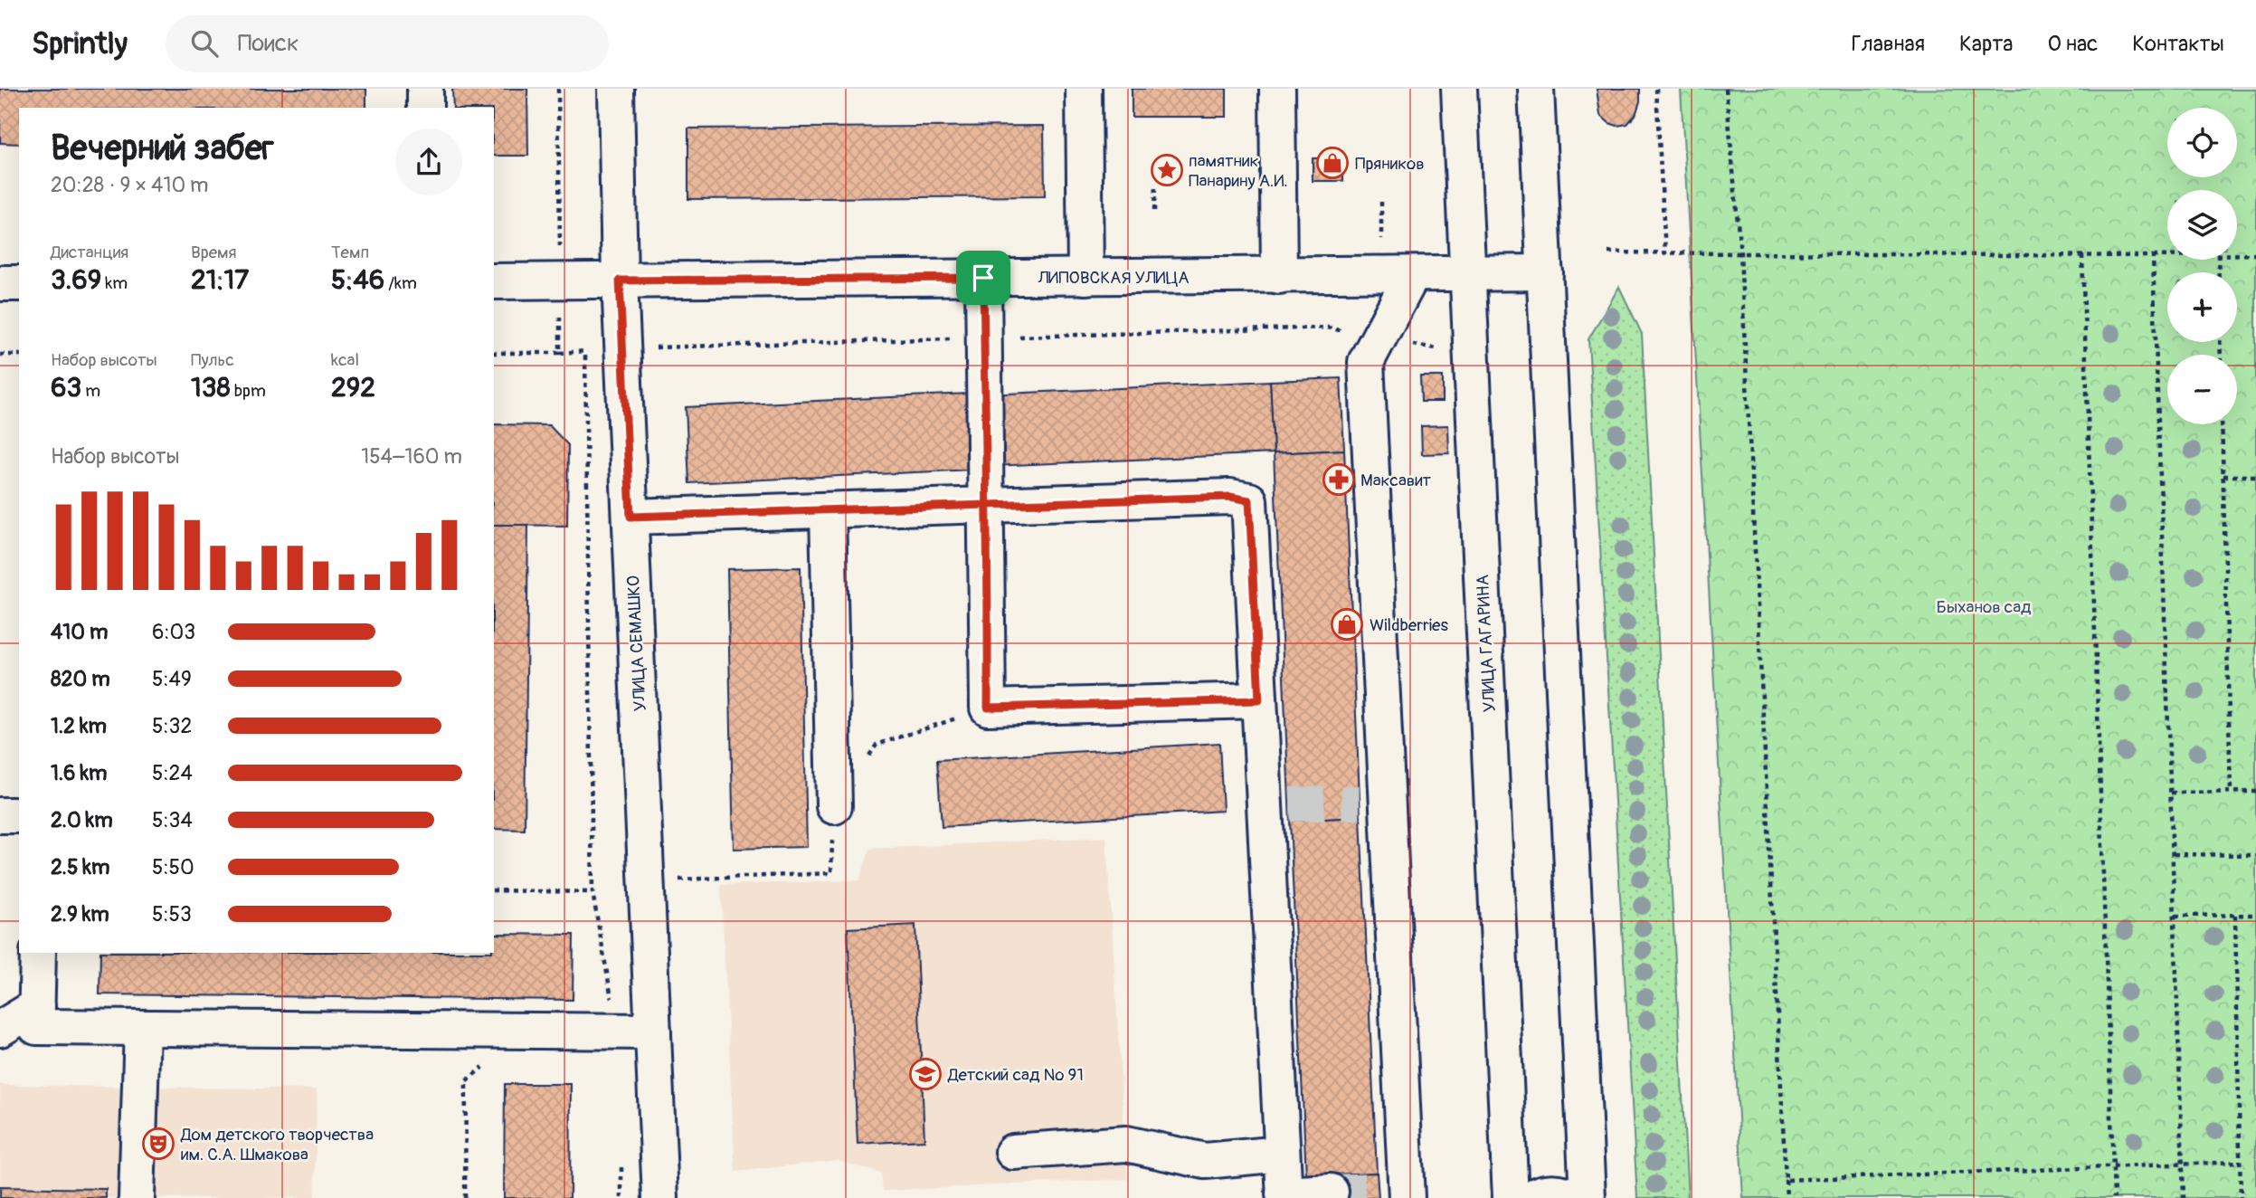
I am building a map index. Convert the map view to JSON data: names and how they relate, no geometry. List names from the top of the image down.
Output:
{
  "streets": {
    "main road": ["ЛИПОВСКАЯ УЛИЦА", "УЛИЦА СЕМАШКО", "УЛИЦА ГАГАРИНА"]
  },
  "crossings": [
    ["ЛИПОВСКАЯ УЛИЦА", "УЛИЦА СЕМАШКО"],
    ["ЛИПОВСКАЯ УЛИЦА", "УЛИЦА ГАГАРИНА"]
  ],
  "parks": ["Быханов сад"],
  "places": {
    "shop": ["Пряников", "Wildberries"],
    "place": ["памятник Панарину А.И."],
    "pharmacy": ["Максавит"],
    "school or university": ["Детский сад № 91"],
    "theatre": ["Дом детского творчества им. С.А. Шмакова"]
  },
  "page": {
    "header": "Sprintly",
    "search": "Поиск",
    "nav": [
      "Главная",
      "Карта",
      "О нас",
      "Контакты"
    ],
    "map_buttons": ["+", "−"],
    "heading": ["Вечерний забег", "20:28 · 9 × 410 m"],
    "stats": [
      ["Дистанция", "3.69 km"],
      ["Время", "21:17"],
      ["Темп", "5:46 /km"],
      ["Набор высоты", "63 m"],
      ["Пульс", "138 bpm"],
      ["kcal", "292"]
    ],
    "chart": ["Набор высоты", "154–160 m"],
    "list": [
      {
        "name": "410 m",
        "note": "6:03"
      },
      {
        "name": "820 m",
        "note": "5:49"
      },
      {
        "name": "1.2 km",
        "note": "5:32"
      },
      {
        "name": "1.6 km",
        "note": "5:24"
      },
      {
        "name": "2.0 km",
        "note": "5:34"
      },
      {
        "name": "2.5 km",
        "note": "5:50"
      },
      {
        "name": "2.9 km",
        "note": "5:53"
      }
    ]
  }
}
